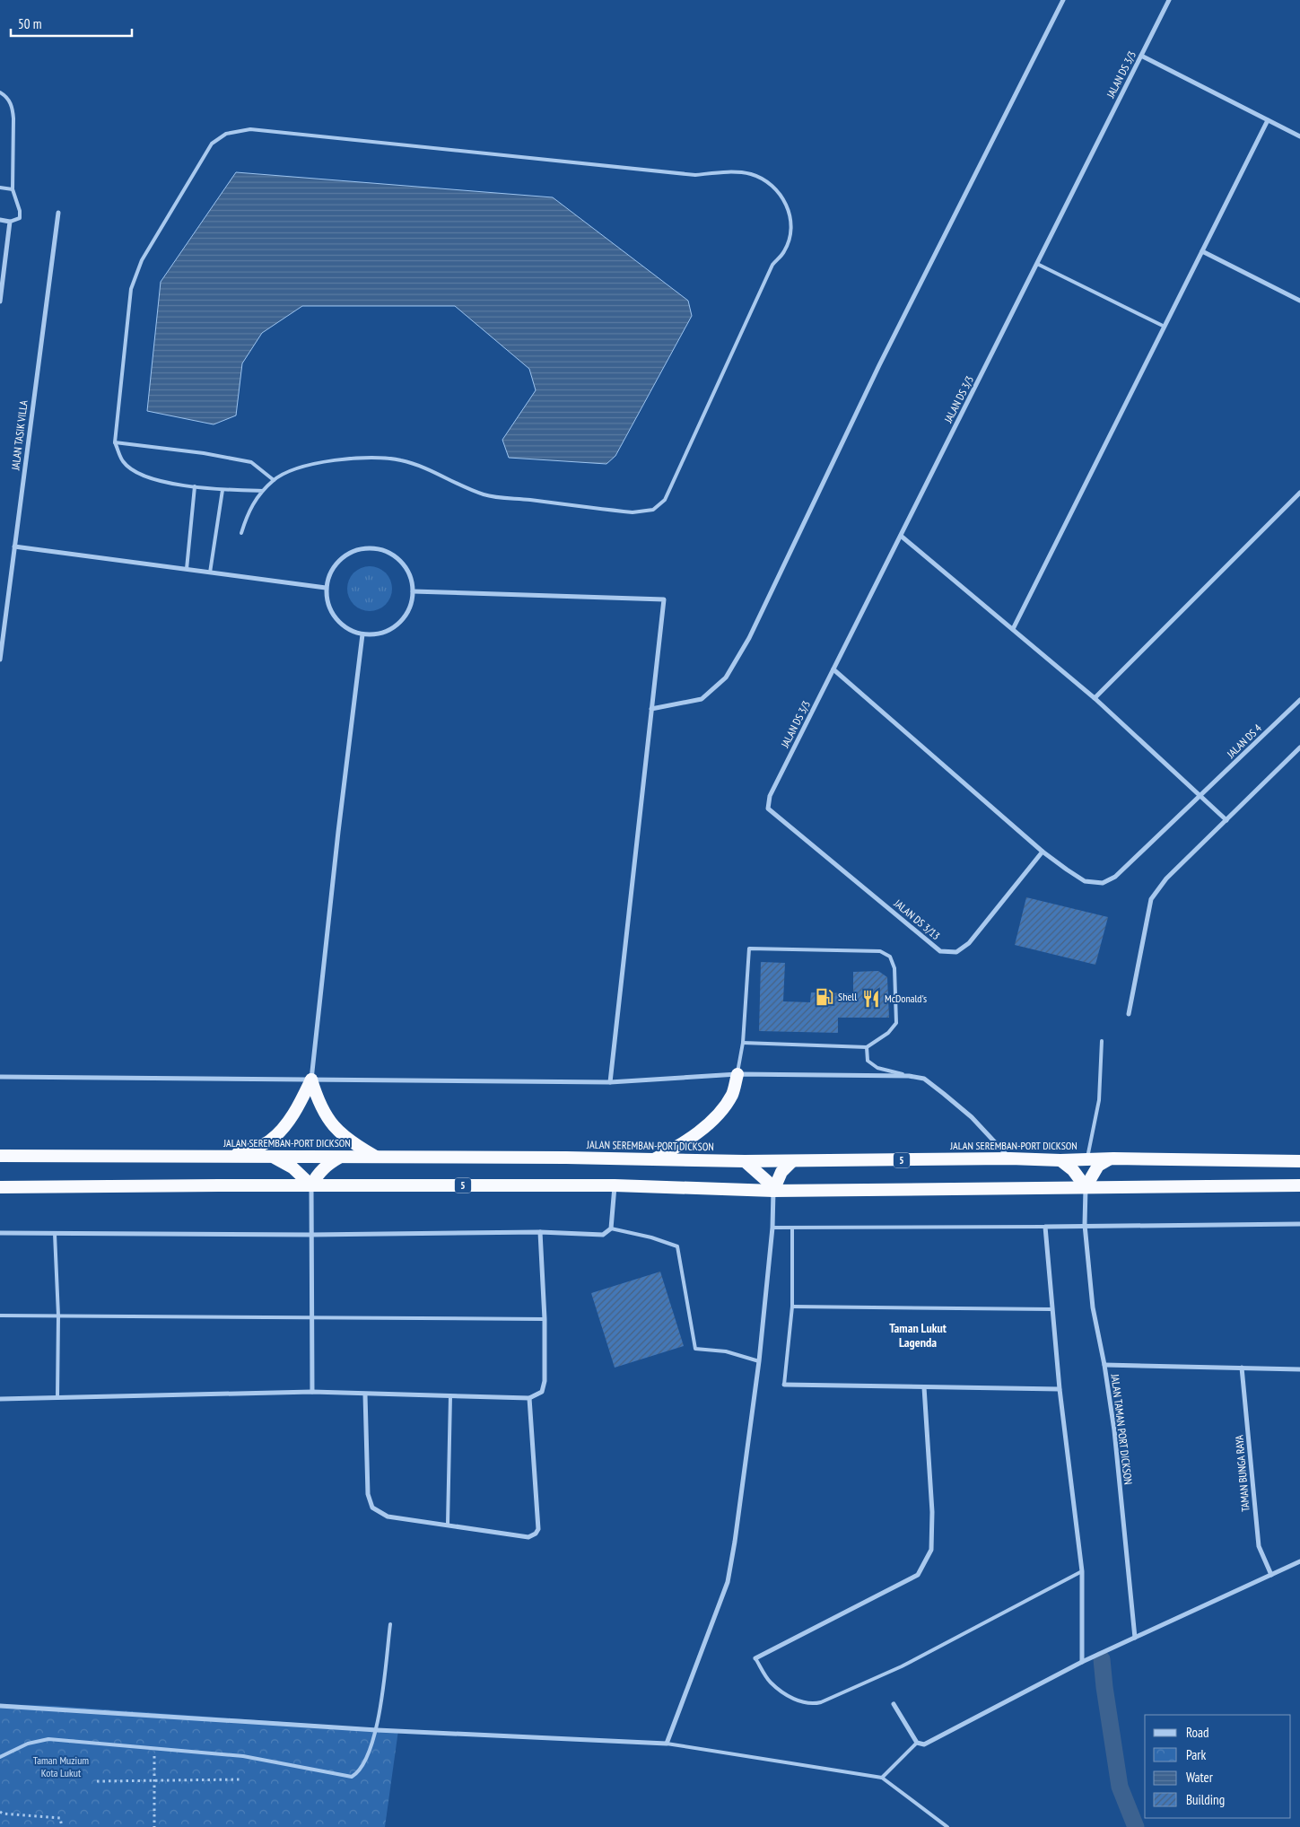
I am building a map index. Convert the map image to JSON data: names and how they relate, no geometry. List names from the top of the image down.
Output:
{
  "streets": {
    "highway": ["JALAN SEREMBAN-PORT DICKSON", "5"],
    "street": [
      "JALAN DS 3/3",
      "JALAN TASIK VILLA",
      "JALAN DS 4",
      "JALAN DS 3/13",
      "JALAN TAMAN PORT DICKSON",
      "TAMAN BUNGA RAYA"
    ]
  },
  "crossings": [
    ["JALAN DS 3/3", "JALAN DS 4"],
    ["JALAN DS 3/3", "JALAN DS 3/13"],
    ["JALAN DS 4", "JALAN DS 3/13"],
    ["5", "JALAN TAMAN PORT DICKSON"]
  ],
  "districts": ["Taman Lukut Lagenda"],
  "parks": ["Taman Muzium Kota Lukut"],
  "places": {
    "fuel station": ["Shell"],
    "restaurant": ["McDonald's"]
  },
  "legend": [
    "Road",
    "Park",
    "Water",
    "Building"
  ],
  "scale_bar": "50 m"
}
